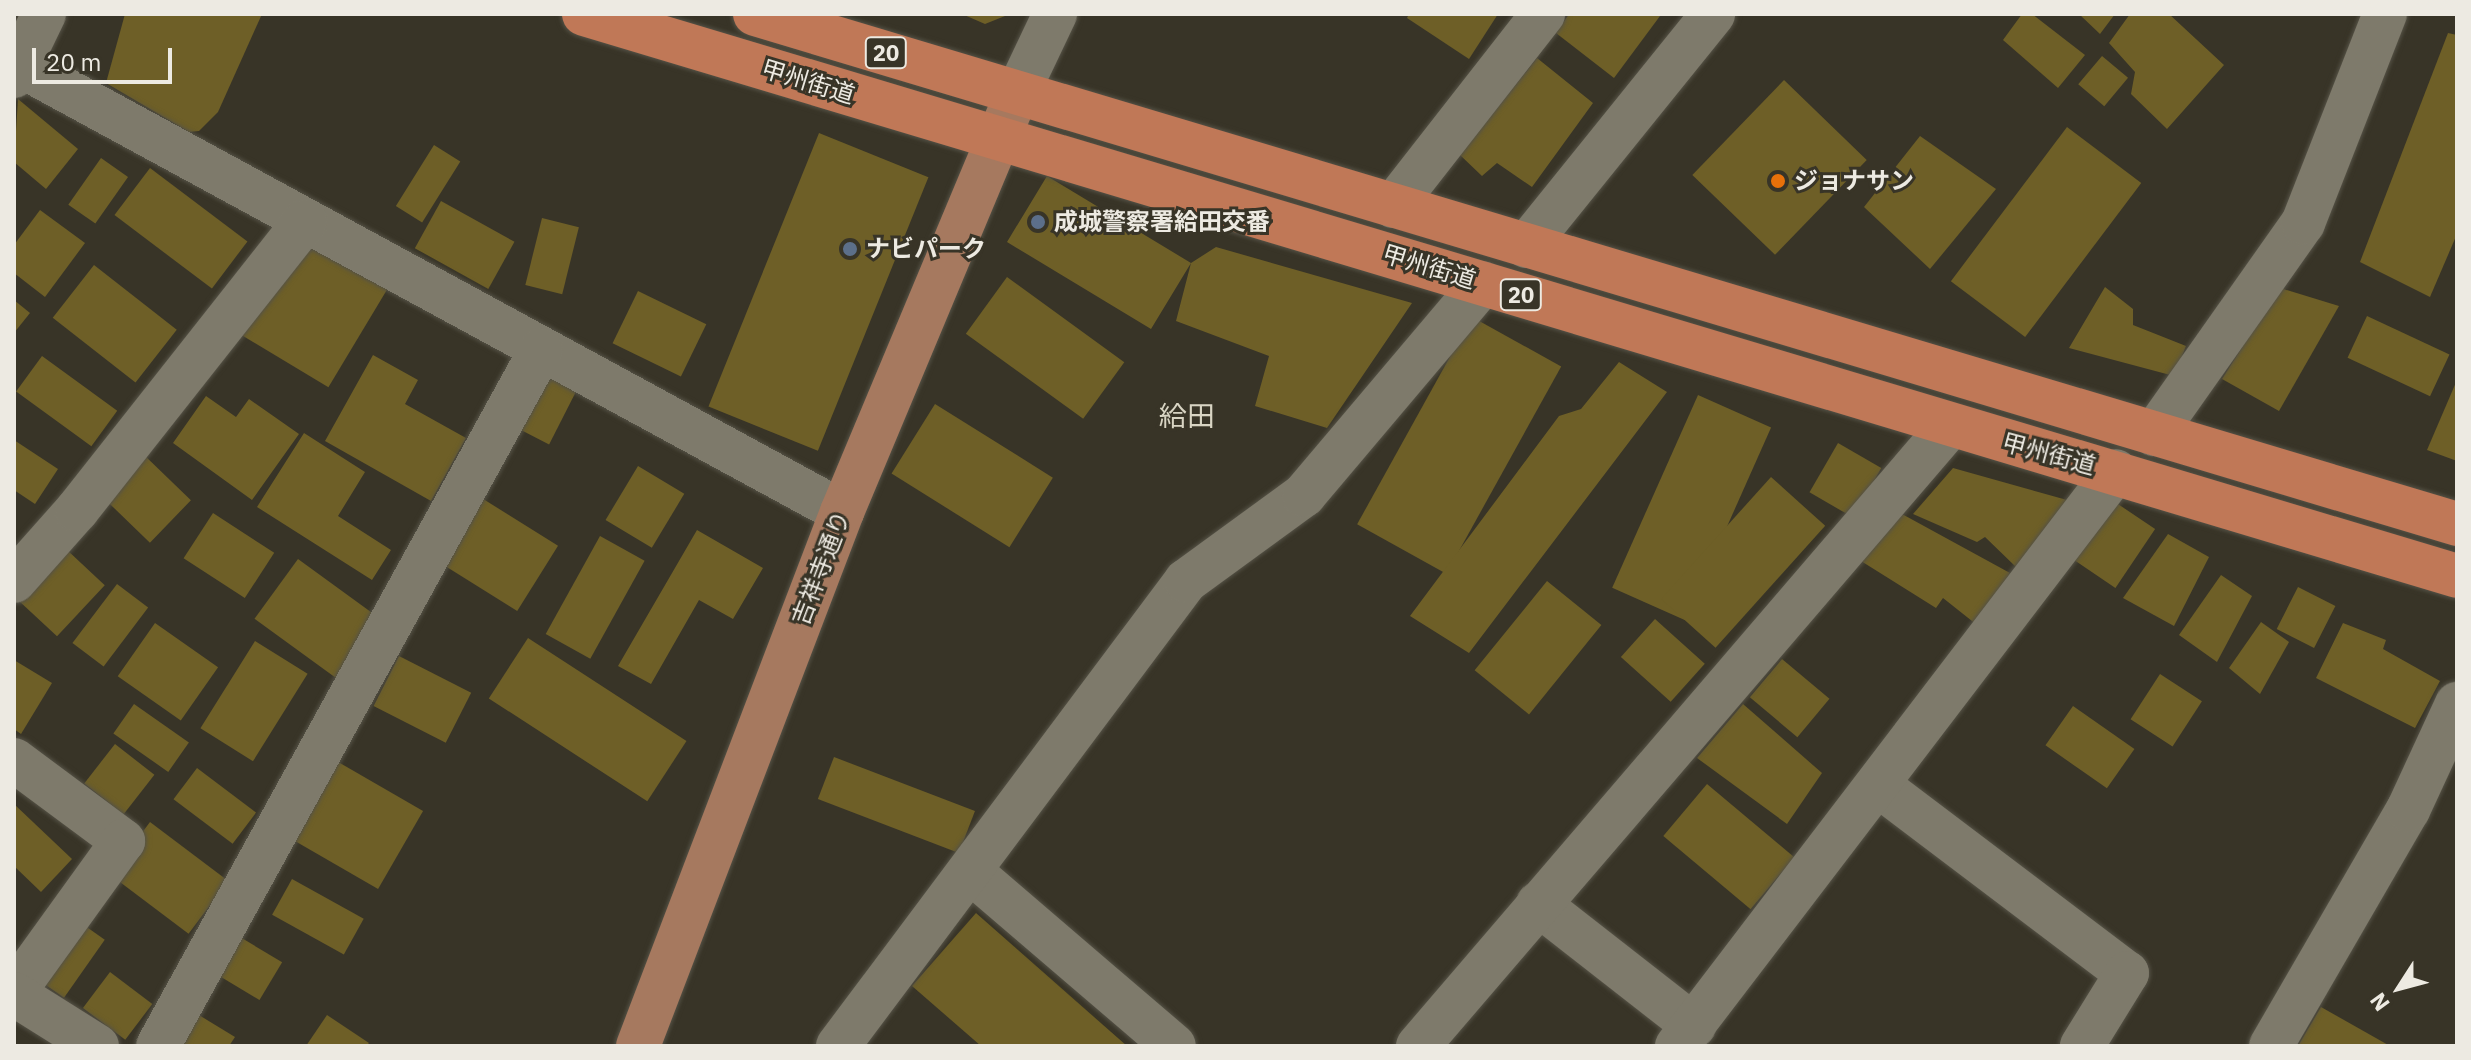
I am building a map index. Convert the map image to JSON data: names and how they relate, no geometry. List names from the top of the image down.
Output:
{
  "streets": {
    "highway": ["20", "甲州街道"],
    "main road": ["吉祥寺通り"]
  },
  "crossings": [
    ["甲州街道", "吉祥寺通り"]
  ],
  "districts": ["給田"],
  "places": ["ジョナサン", "成城警察署給田交番", "ナビパーク"],
  "scale_bar": "20 m",
  "north": "bottom left"
}
